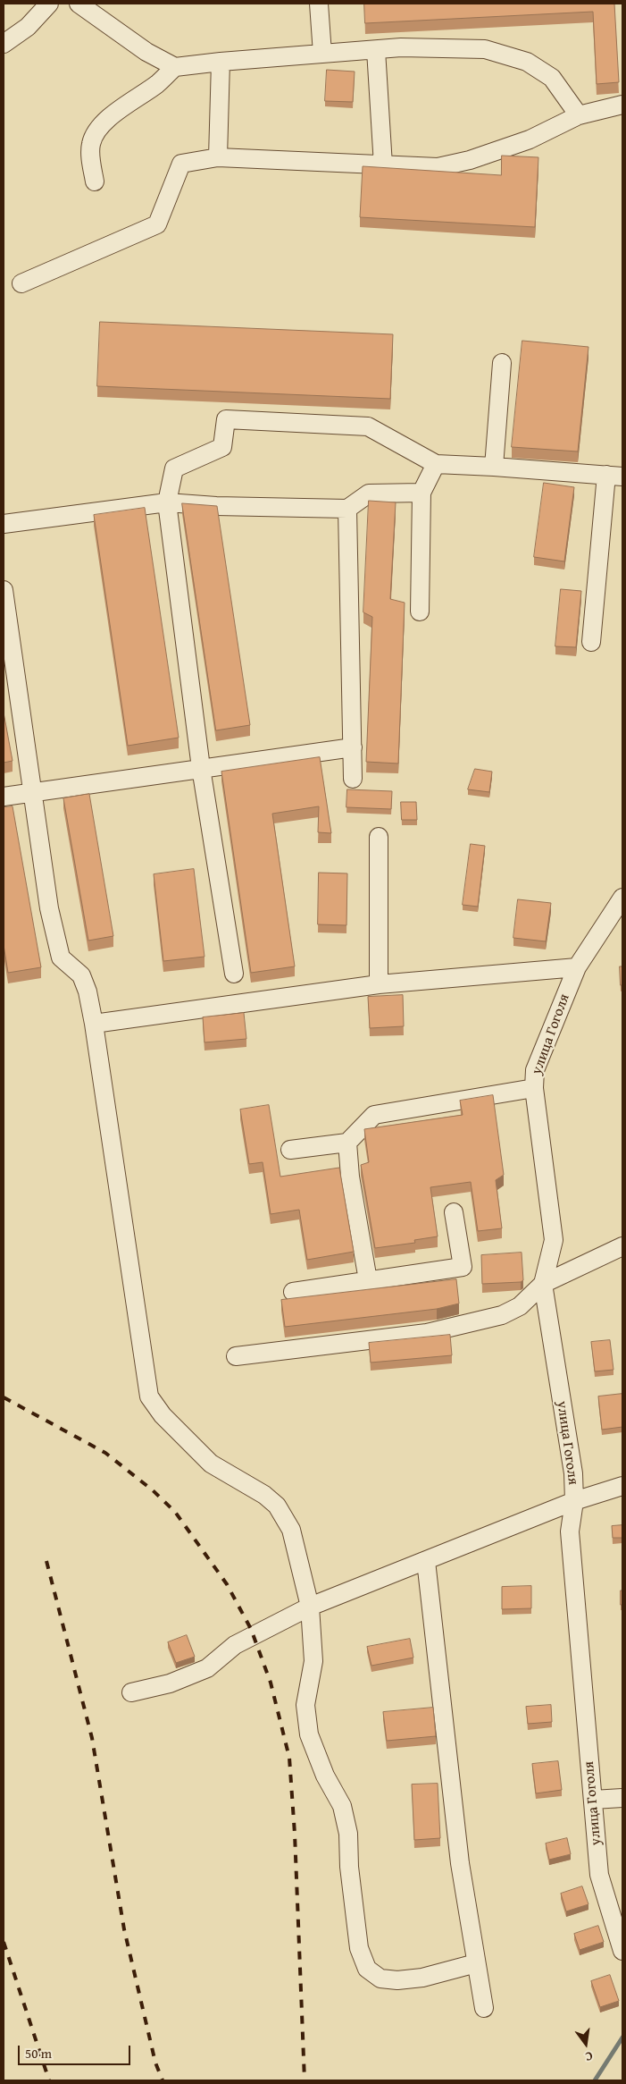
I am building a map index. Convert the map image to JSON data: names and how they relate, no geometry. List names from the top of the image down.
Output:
{
  "streets": {
    "street": ["улица Гоголя"]
  },
  "scale_bar": "50 m",
  "north": "bottom"
}
